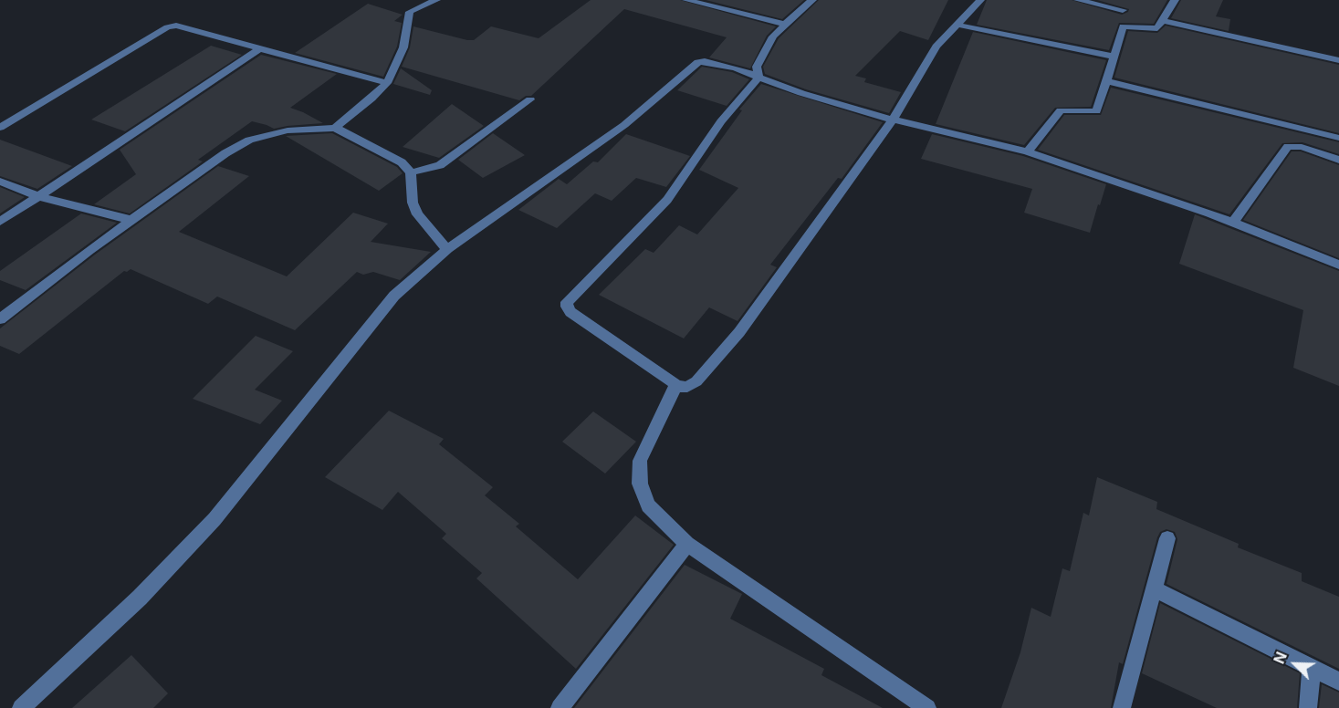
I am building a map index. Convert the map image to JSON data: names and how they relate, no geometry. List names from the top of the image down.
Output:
{
  "north": "top left"
}
